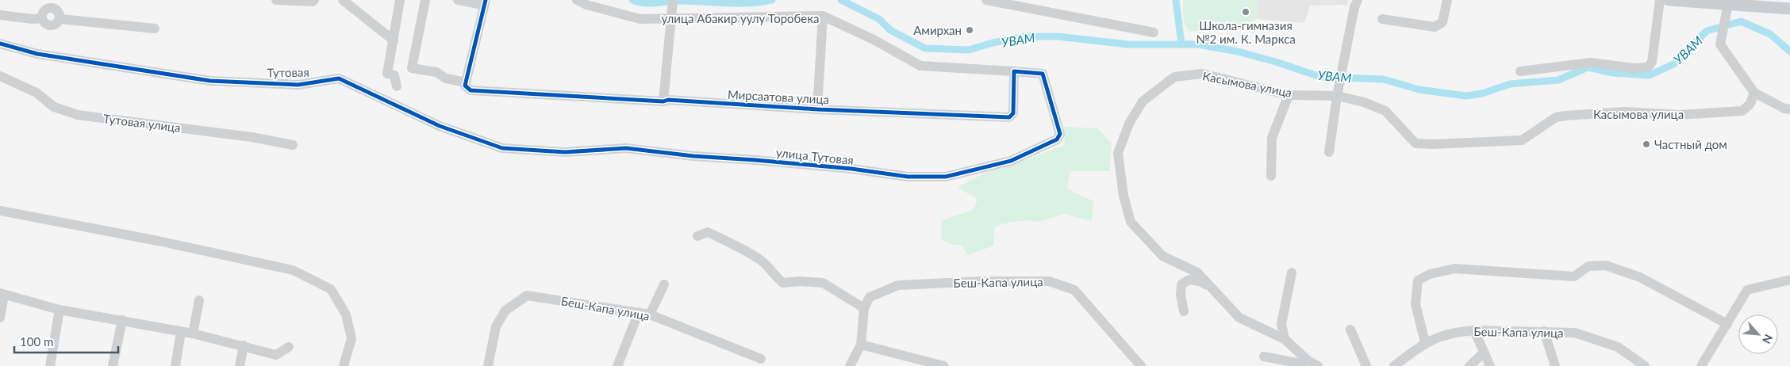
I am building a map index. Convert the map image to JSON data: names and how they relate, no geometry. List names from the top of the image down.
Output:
{
  "streets": {
    "street": [
      "улица Абакир уулу Торобека",
      "Тутовая",
      "Касымова улица",
      "Мирсаатова улица",
      "Тутовая улица",
      "улица Тутовая",
      "Беш-Капа улица"
    ]
  },
  "crossings": [
    ["улица Абакир уулу Торобека", "Мирсаатова улица"],
    ["улица Абакир уулу Торобека", "улица Тутовая"],
    ["Тутовая", "улица Тутовая"],
    ["Мирсаатова улица", "улица Тутовая"]
  ],
  "water": ["УВАМ"],
  "places": ["Школа-гимназия №2 им. К. Маркса", "Амирхан", "Частный дом"],
  "scale_bar": "100 m",
  "north": "bottom right"
}
